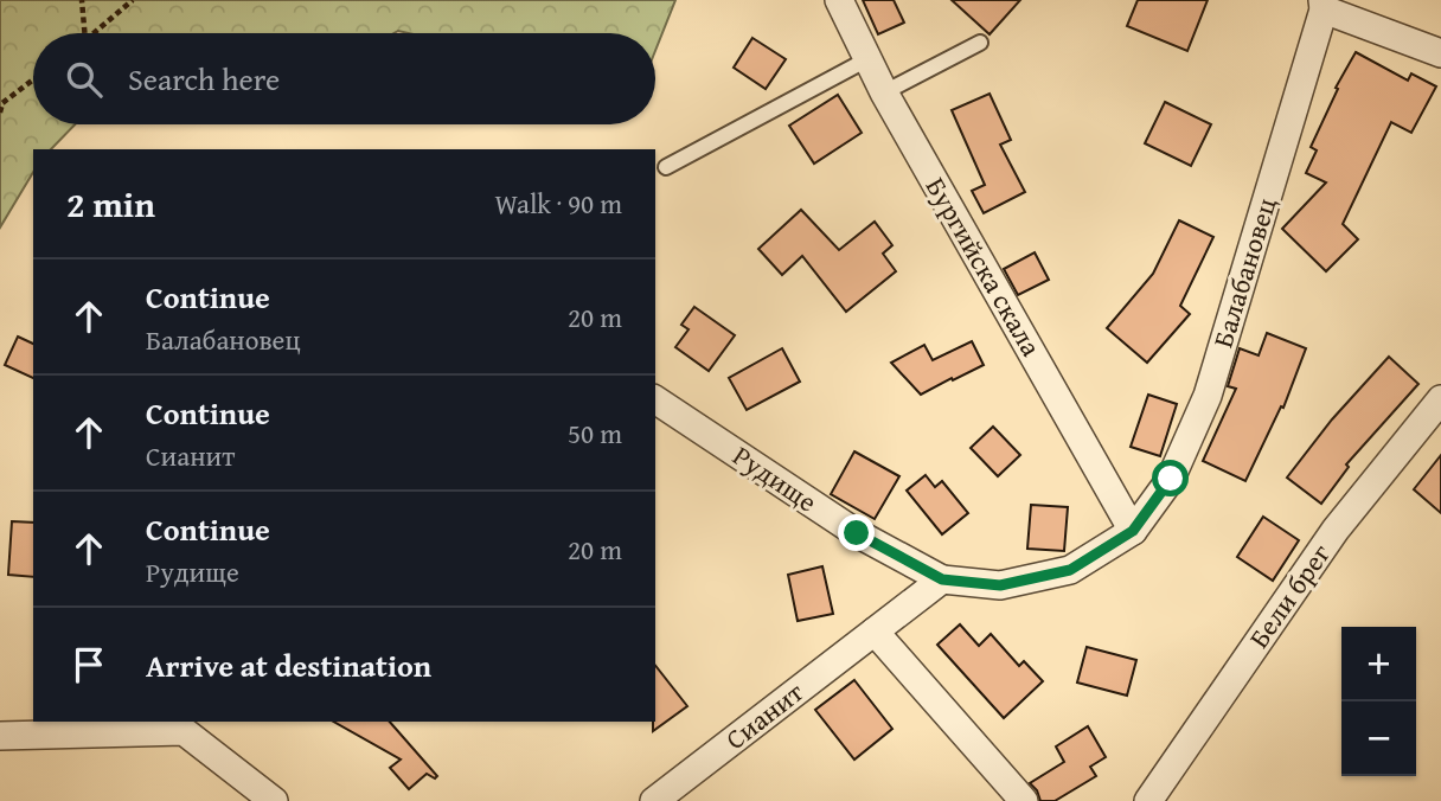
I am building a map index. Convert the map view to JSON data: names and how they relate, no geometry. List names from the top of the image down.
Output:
{
  "streets": {
    "street": [
      "Бургийска скала",
      "Балабановец",
      "Рудище",
      "Бели брег",
      "Сианит"
    ]
  },
  "crossings": [
    ["Бургийска скала", "Балабановец"],
    ["Рудище", "Сианит"]
  ],
  "page": {
    "search": "Search here",
    "heading": ["2 min", "Walk · 90 m"],
    "list": [
      ["Continue", "Балабановец", "20 m"],
      ["Continue", "Сианит", "50 m"],
      ["Continue", "Рудище", "20 m"],
      "Arrive at destination"
    ],
    "map_buttons": ["+", "−"]
  }
}
